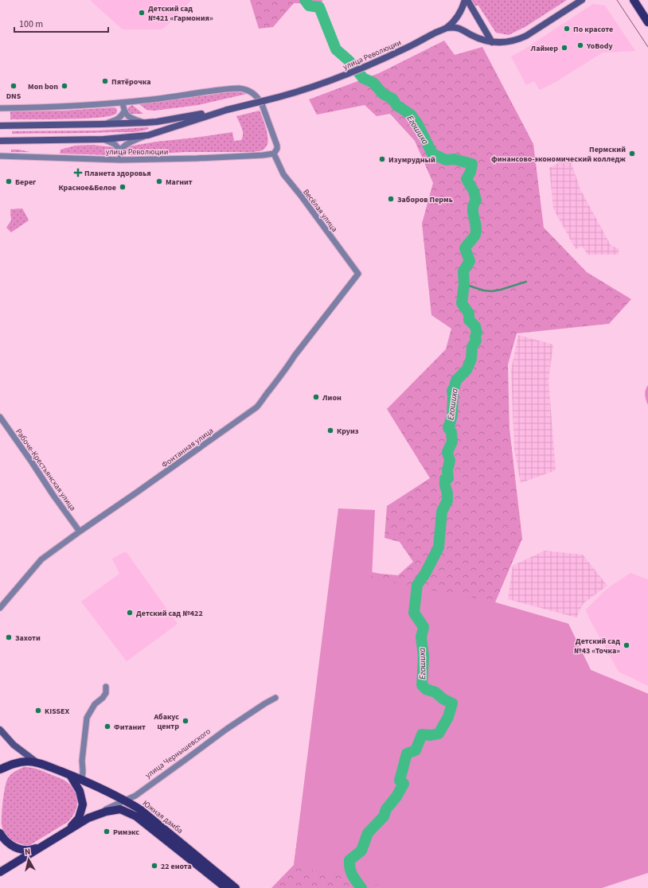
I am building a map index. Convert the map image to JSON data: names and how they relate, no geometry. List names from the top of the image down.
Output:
{
  "streets": {
    "main road": ["улица Революции", "улица Чернышевского", "Южная дамба"],
    "street": ["Весёлая улица", "Фонтанная улица", "Рабоче-Крестьянская улица"]
  },
  "crossings": [
    ["улица Революции", "Весёлая улица"],
    ["Весёлая улица", "Фонтанная улица"],
    ["Фонтанная улица", "Рабоче-Крестьянская улица"],
    ["улица Чернышевского", "Южная дамба"]
  ],
  "water": ["Егошиха"],
  "places": {
    "other": [
      "Детский сад №421 «Гармония»",
      "По красоте",
      "YoBody",
      "Лайнер",
      "Пятёрочка",
      "DNS",
      "Mon bon",
      "Пермский финансово-экономический колледж",
      "Изумрудный",
      "Берег",
      "Магнит",
      "Красное&Белое",
      "Заборов Пермь",
      "Лион",
      "Круиз",
      "Детский сад №422",
      "Захоти",
      "Детский сад №43 «Точка»",
      "KISSEX",
      "Абакус центр",
      "Фитанит",
      "Римэкс",
      "22 енота"
    ],
    "health": ["Планета здоровья"]
  },
  "scale_bar": "100 m",
  "north": "top"
}
